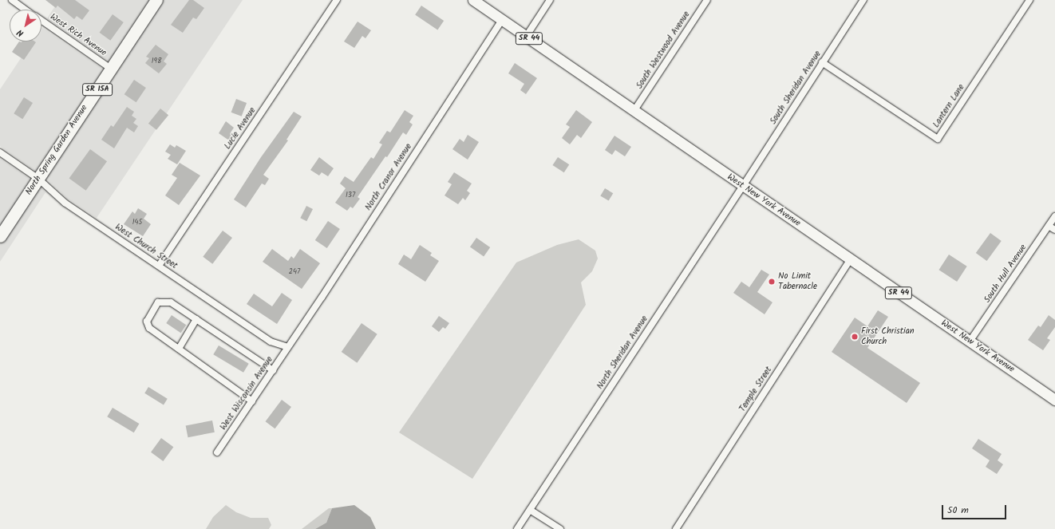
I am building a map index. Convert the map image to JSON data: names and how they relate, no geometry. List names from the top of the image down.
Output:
{
  "streets": {
    "highway": ["SR 15A", "North Spring Garden Avenue"],
    "main road": ["SR 44", "West New York Avenue"],
    "street": [
      "West Rich Avenue",
      "South Westwood Avenue",
      "South Sheridan Avenue",
      "Lantern Lane",
      "Lucie Avenue",
      "North Cranor Avenue",
      "West Church Street",
      "South Hull Avenue",
      "North Sheridan Avenue",
      "Temple Street",
      "West Wisconsin Avenue"
    ]
  },
  "crossings": [
    ["West Rich Avenue", "North Spring Garden Avenue"],
    ["South Westwood Avenue", "West New York Avenue"],
    ["South Sheridan Avenue", "Lantern Lane"],
    ["South Sheridan Avenue", "West New York Avenue"],
    ["South Sheridan Avenue", "North Sheridan Avenue"],
    ["Lucie Avenue", "West Church Street"],
    ["North Spring Garden Avenue", "West Church Street"],
    ["North Cranor Avenue", "West New York Avenue"],
    ["North Cranor Avenue", "West Church Street"],
    ["North Cranor Avenue", "West Wisconsin Avenue"],
    ["West New York Avenue", "South Hull Avenue"],
    ["West New York Avenue", "North Sheridan Avenue"],
    ["West New York Avenue", "Temple Street"],
    ["West Church Street", "West Wisconsin Avenue"]
  ],
  "places": ["No Limit Tabernacle", "First Christian Church"],
  "house_numbers": [
    "198",
    "137",
    "145",
    "247"
  ],
  "scale_bar": "50 m",
  "north": "bottom left"
}
